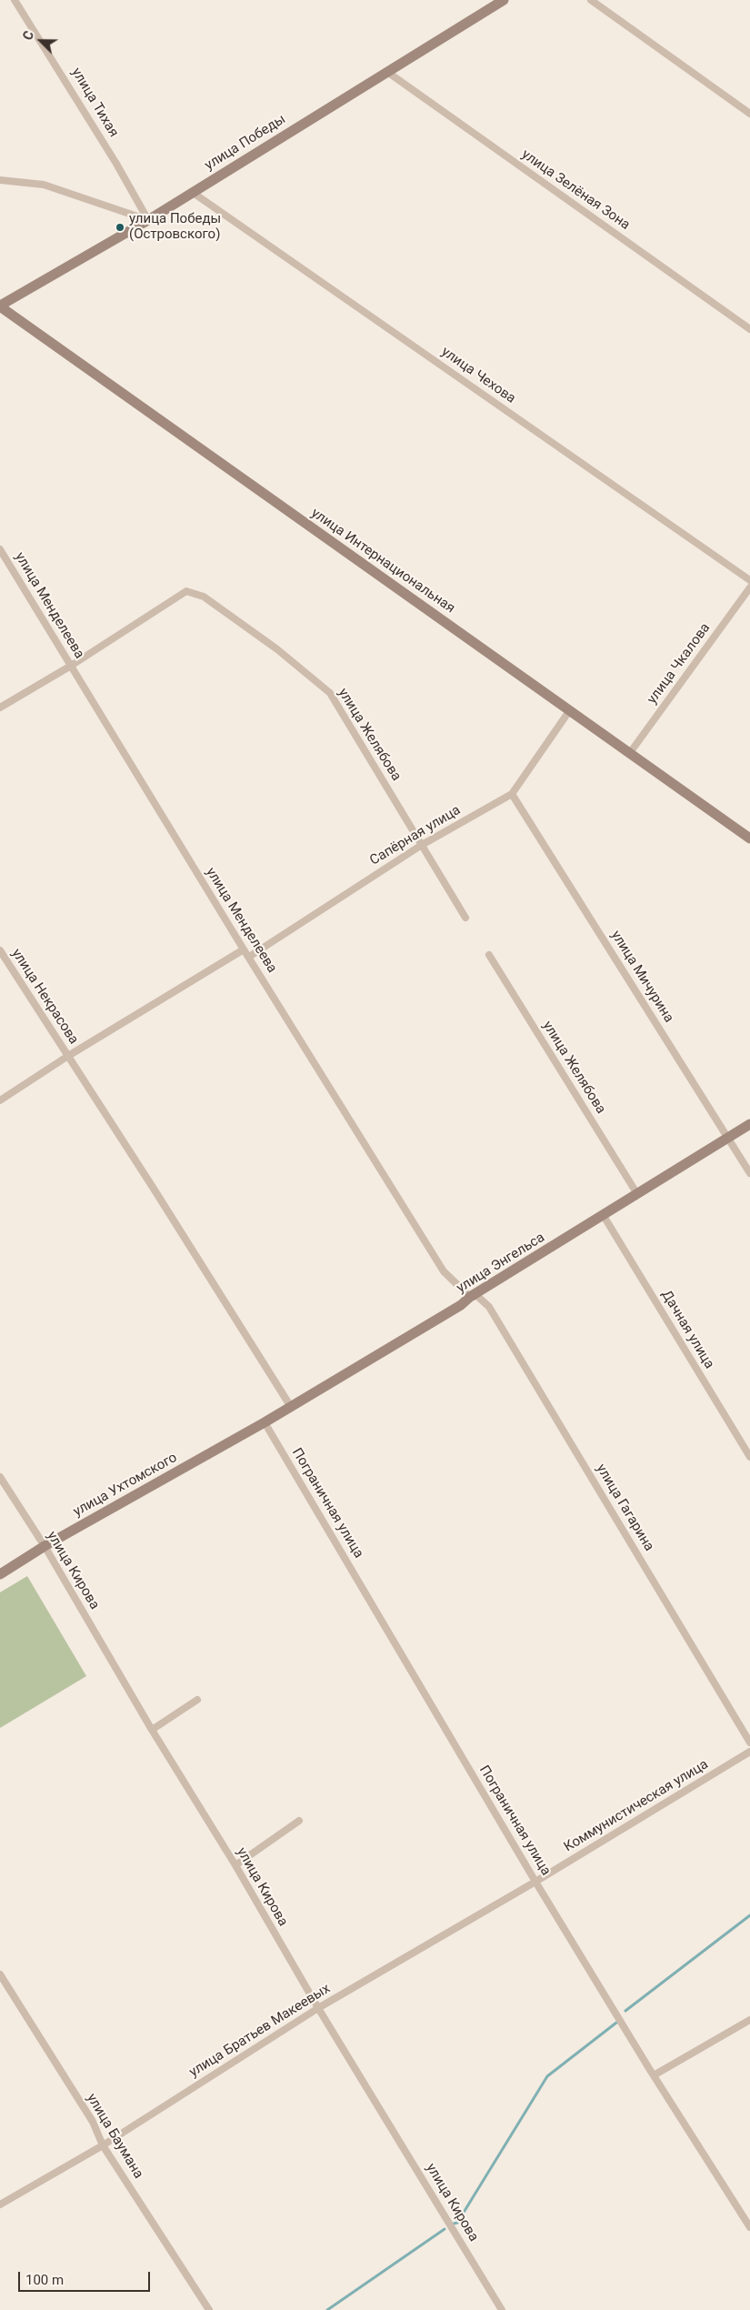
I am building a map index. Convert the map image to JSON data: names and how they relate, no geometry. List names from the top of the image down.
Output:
{
  "streets": {
    "main road": [
      "улица Победы",
      "улица Интернациональная",
      "улица Энгельса",
      "улица Ухтомского"
    ],
    "street": [
      "улица Тихая",
      "улица Зелёная Зона",
      "улица Чехова",
      "улица Менделеева",
      "улица Чкалова",
      "улица Желябова",
      "Сапёрная улица",
      "улица Мичурина",
      "улица Некрасова",
      "Дачная улица",
      "Пограничная улица",
      "улица Гагарина",
      "улица Кирова",
      "Коммунистическая улица",
      "улица Братьев Макеевых",
      "улица Баумана"
    ]
  },
  "crossings": [
    ["улица Тихая", "улица Победы"],
    ["улица Победы", "улица Зелёная Зона"],
    ["улица Победы", "улица Чехова"],
    ["улица Победы", "улица Интернациональная"],
    ["улица Интернациональная", "улица Чкалова"],
    ["улица Интернациональная", "Сапёрная улица"],
    ["улица Менделеева", "улица Желябова"],
    ["улица Менделеева", "Сапёрная улица"],
    ["улица Менделеева", "улица Энгельса"],
    ["улица Менделеева", "улица Гагарина"],
    ["улица Желябова", "Сапёрная улица"],
    ["улица Желябова", "улица Энгельса"],
    ["Сапёрная улица", "улица Мичурина"],
    ["улица Мичурина", "улица Энгельса"],
    ["улица Некрасова", "улица Энгельса"],
    ["улица Энгельса", "Дачная улица"],
    ["улица Энгельса", "улица Ухтомского"],
    ["улица Энгельса", "Пограничная улица"],
    ["улица Энгельса", "улица Гагарина"],
    ["улица Ухтомского", "Пограничная улица"],
    ["улица Ухтомского", "улица Кирова"],
    ["Пограничная улица", "Коммунистическая улица"],
    ["Пограничная улица", "улица Братьев Макеевых"],
    ["улица Кирова", "улица Братьев Макеевых"],
    ["Коммунистическая улица", "улица Братьев Макеевых"],
    ["улица Братьев Макеевых", "улица Баумана"]
  ],
  "places": ["улица Победы (Островского)"],
  "scale_bar": "100 m",
  "north": "top left"
}
